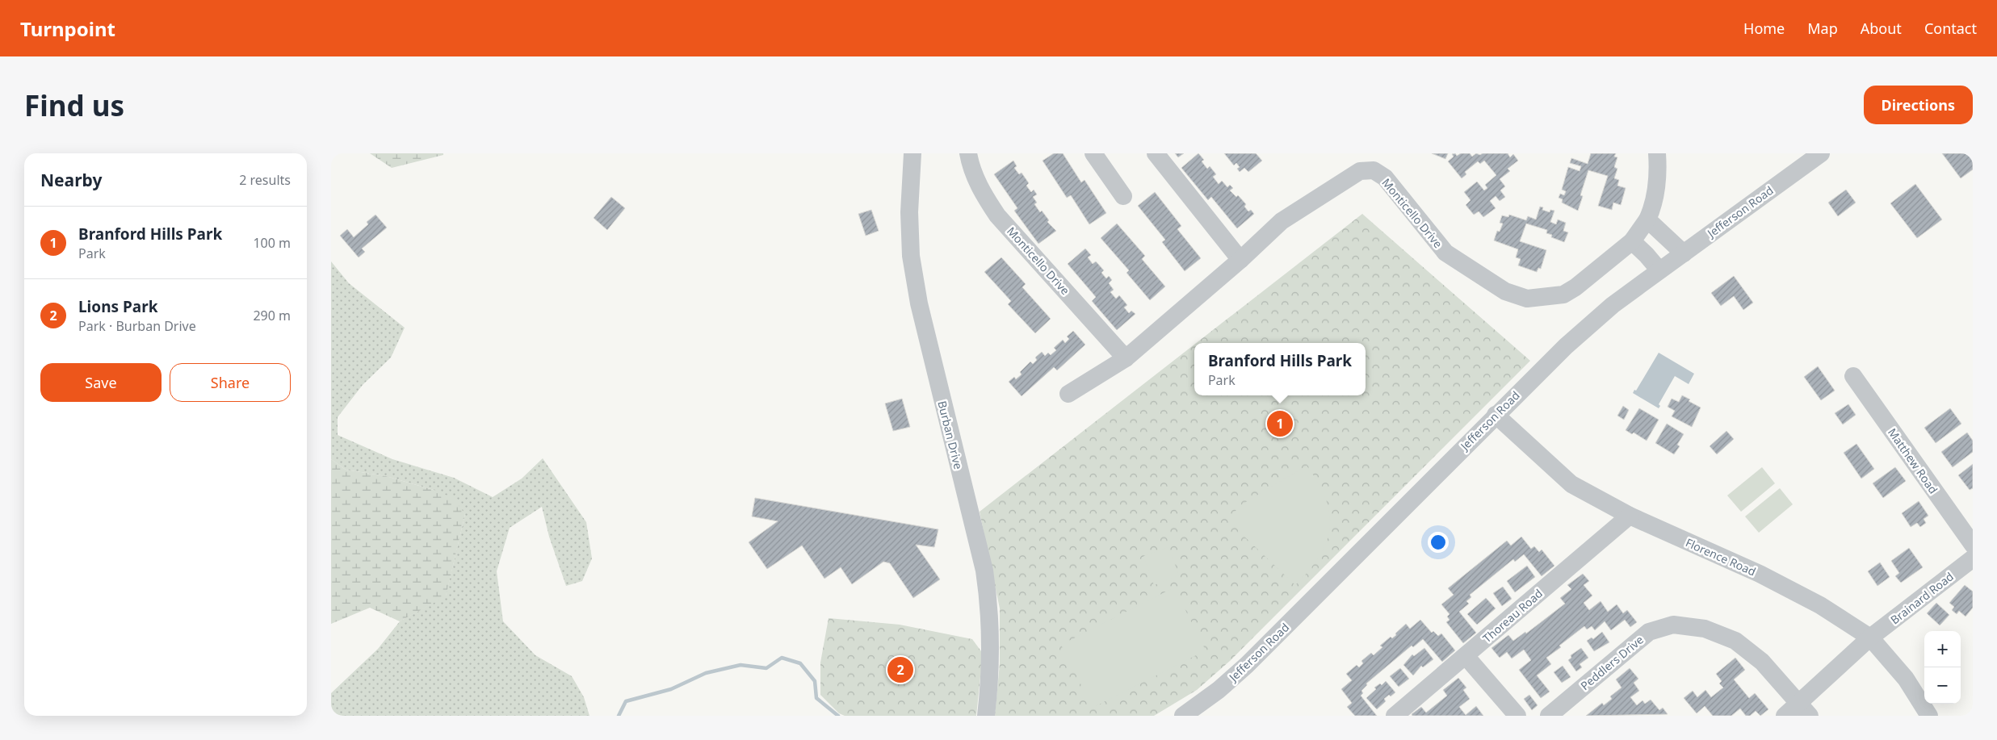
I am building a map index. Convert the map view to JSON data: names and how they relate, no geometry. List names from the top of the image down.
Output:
{
  "streets": {
    "street": [
      "Jefferson Road",
      "Monticello Drive",
      "Burban Drive",
      "Matthew Road",
      "Florence Road",
      "Brainard Road",
      "Thoreau Road",
      "Peddlers Drive"
    ]
  },
  "crossings": [
    ["Jefferson Road", "Florence Road"],
    ["Florence Road", "Brainard Road"],
    ["Florence Road", "Thoreau Road"]
  ],
  "page": {
    "header": "Turnpoint",
    "nav": [
      "Home",
      "Map",
      "About",
      "Contact"
    ],
    "buttons": [
      "Directions",
      ["Save", "Share"]
    ],
    "title": "Find us",
    "heading": ["Nearby", "2 results"],
    "list": [
      {
        "mark": "1",
        "name": "Branford Hills Park",
        "note": "Park",
        "value": "100 m"
      },
      {
        "mark": "2",
        "name": "Lions Park",
        "note": "Park · Burban Drive",
        "value": "290 m"
      }
    ],
    "popup": ["Branford Hills Park", "Park"],
    "pins": ["1", "2"],
    "map_buttons": ["+", "−"]
  }
}
